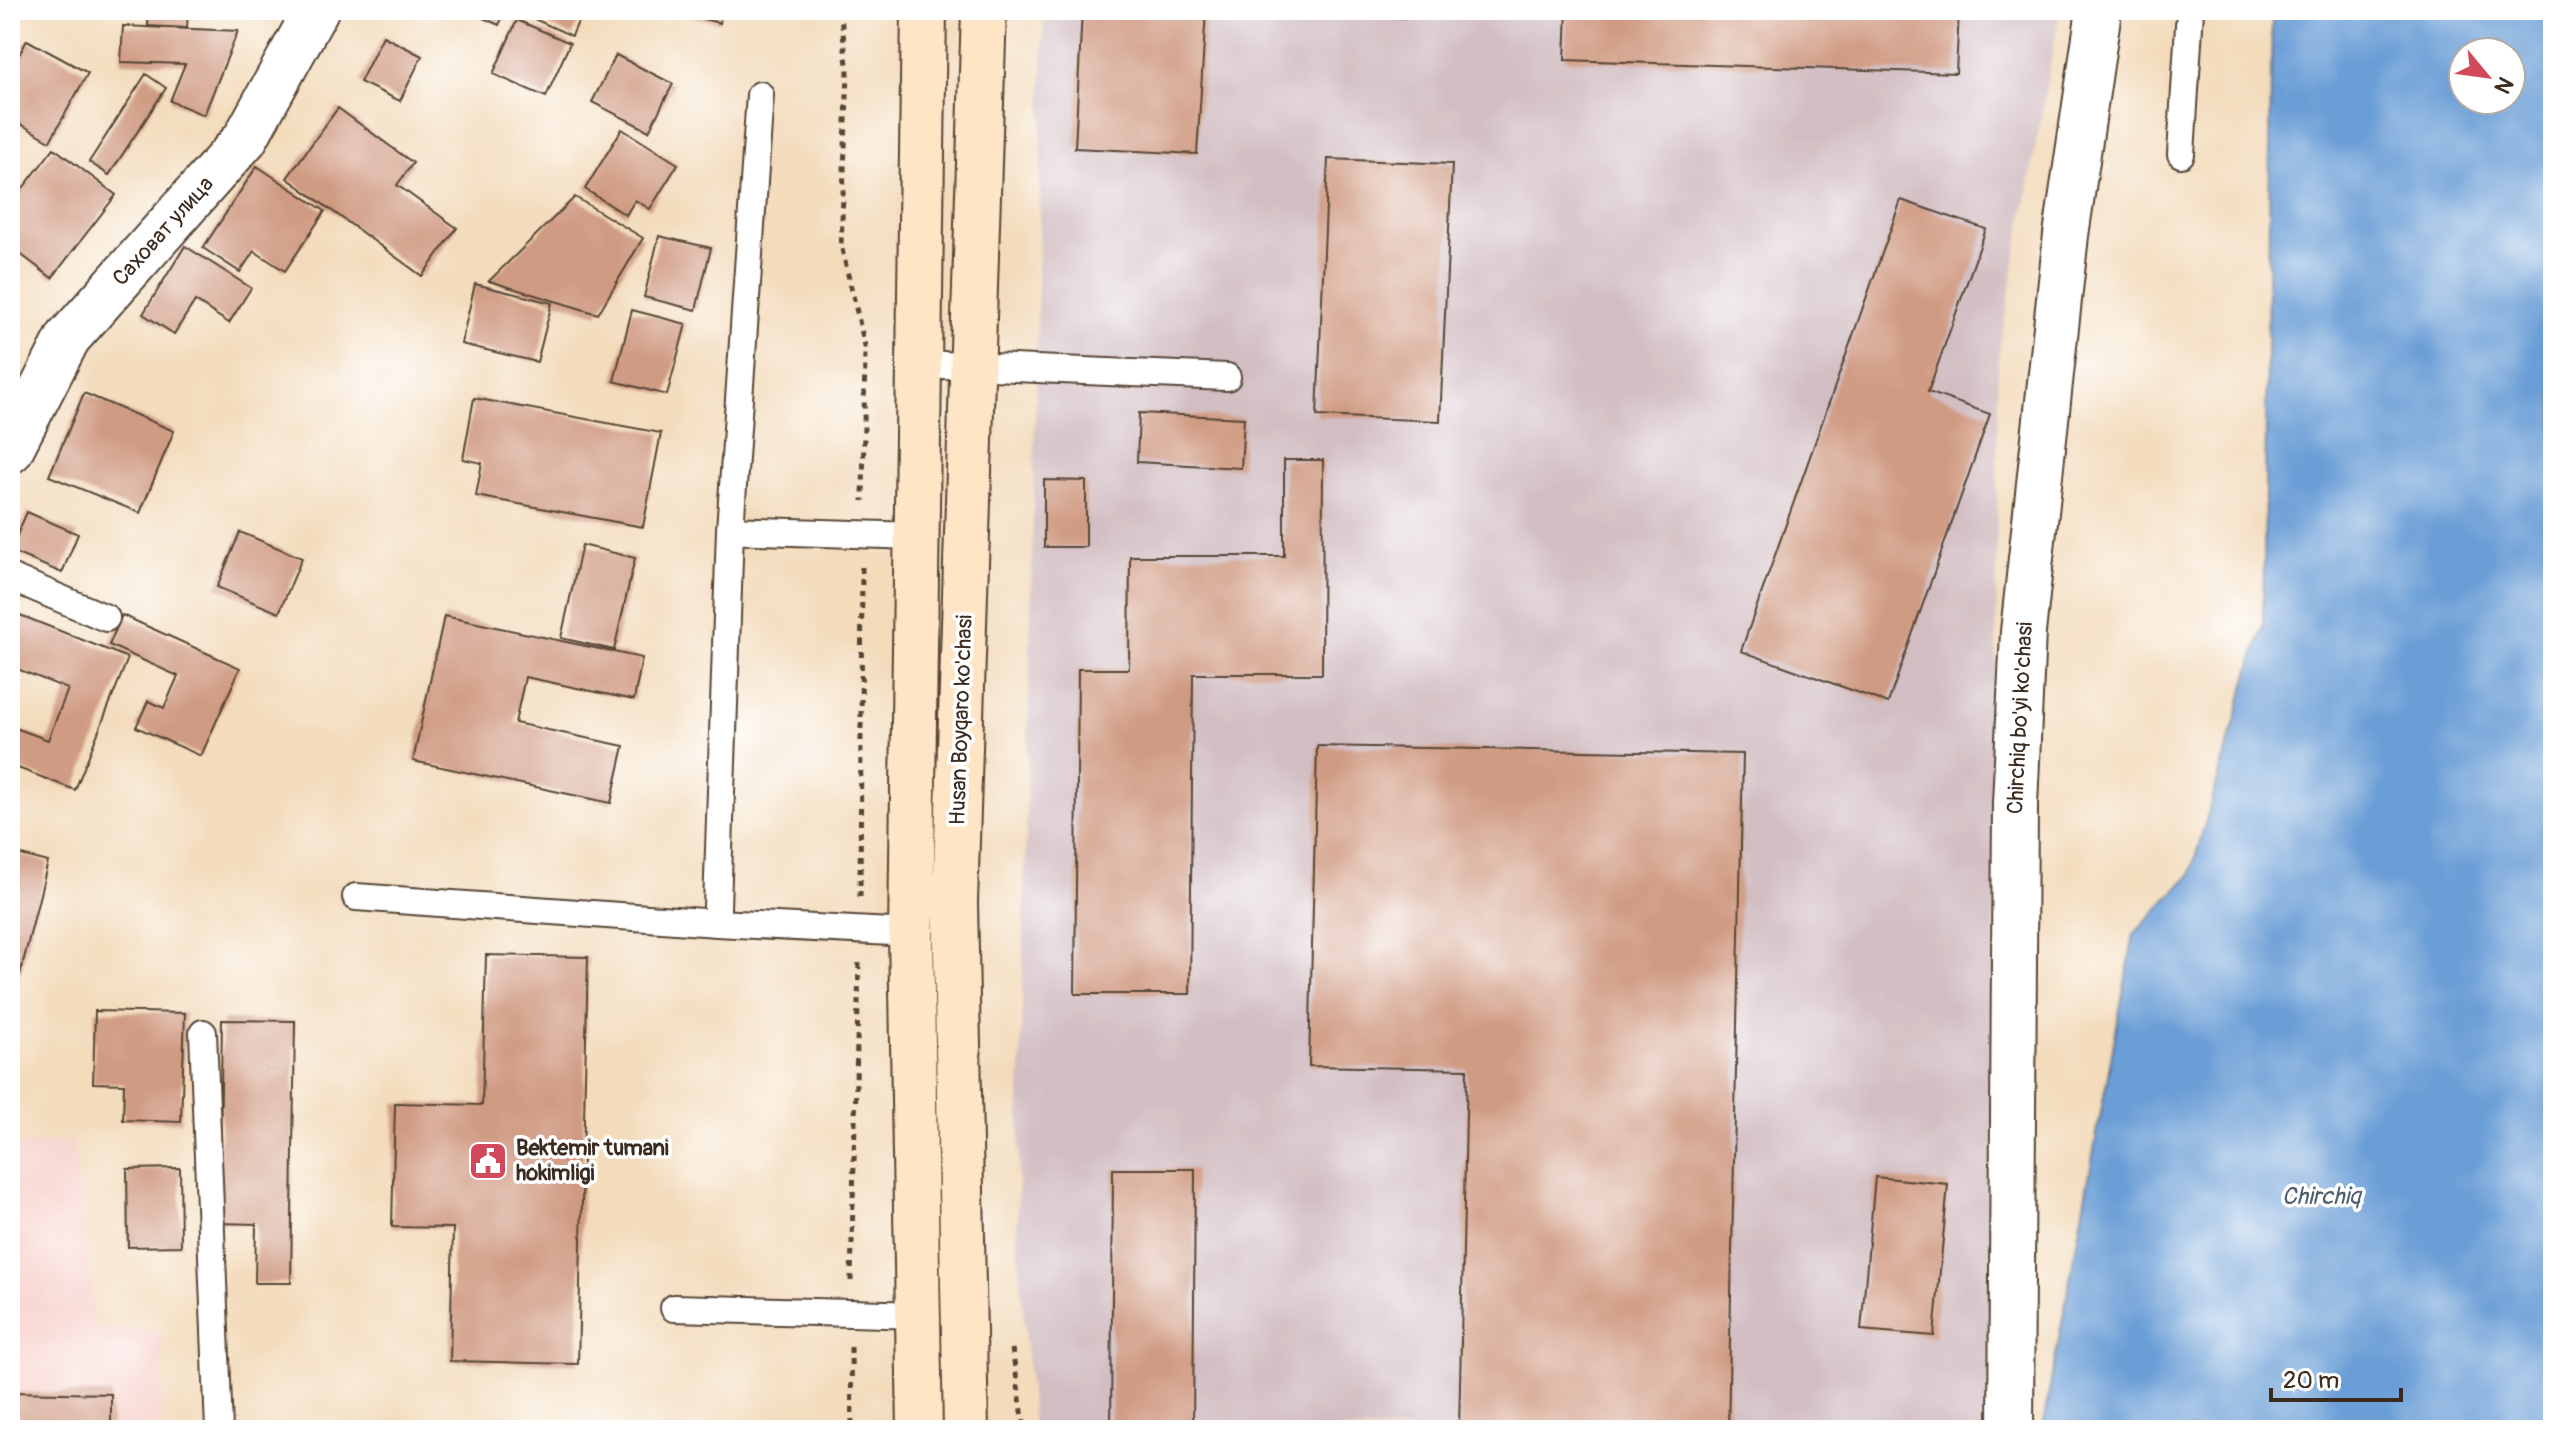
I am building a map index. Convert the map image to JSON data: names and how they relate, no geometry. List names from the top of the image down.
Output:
{
  "streets": {
    "main road": ["Husan Boyqaro ko'chasi"],
    "street": ["Саховат улица", "Chirchiq bo'yi ko'chasi"]
  },
  "water": ["Chirchiq"],
  "places": {
    "public building": ["Bektemir tumani hokimligi"]
  },
  "scale_bar": "20 m",
  "north": "bottom right"
}
